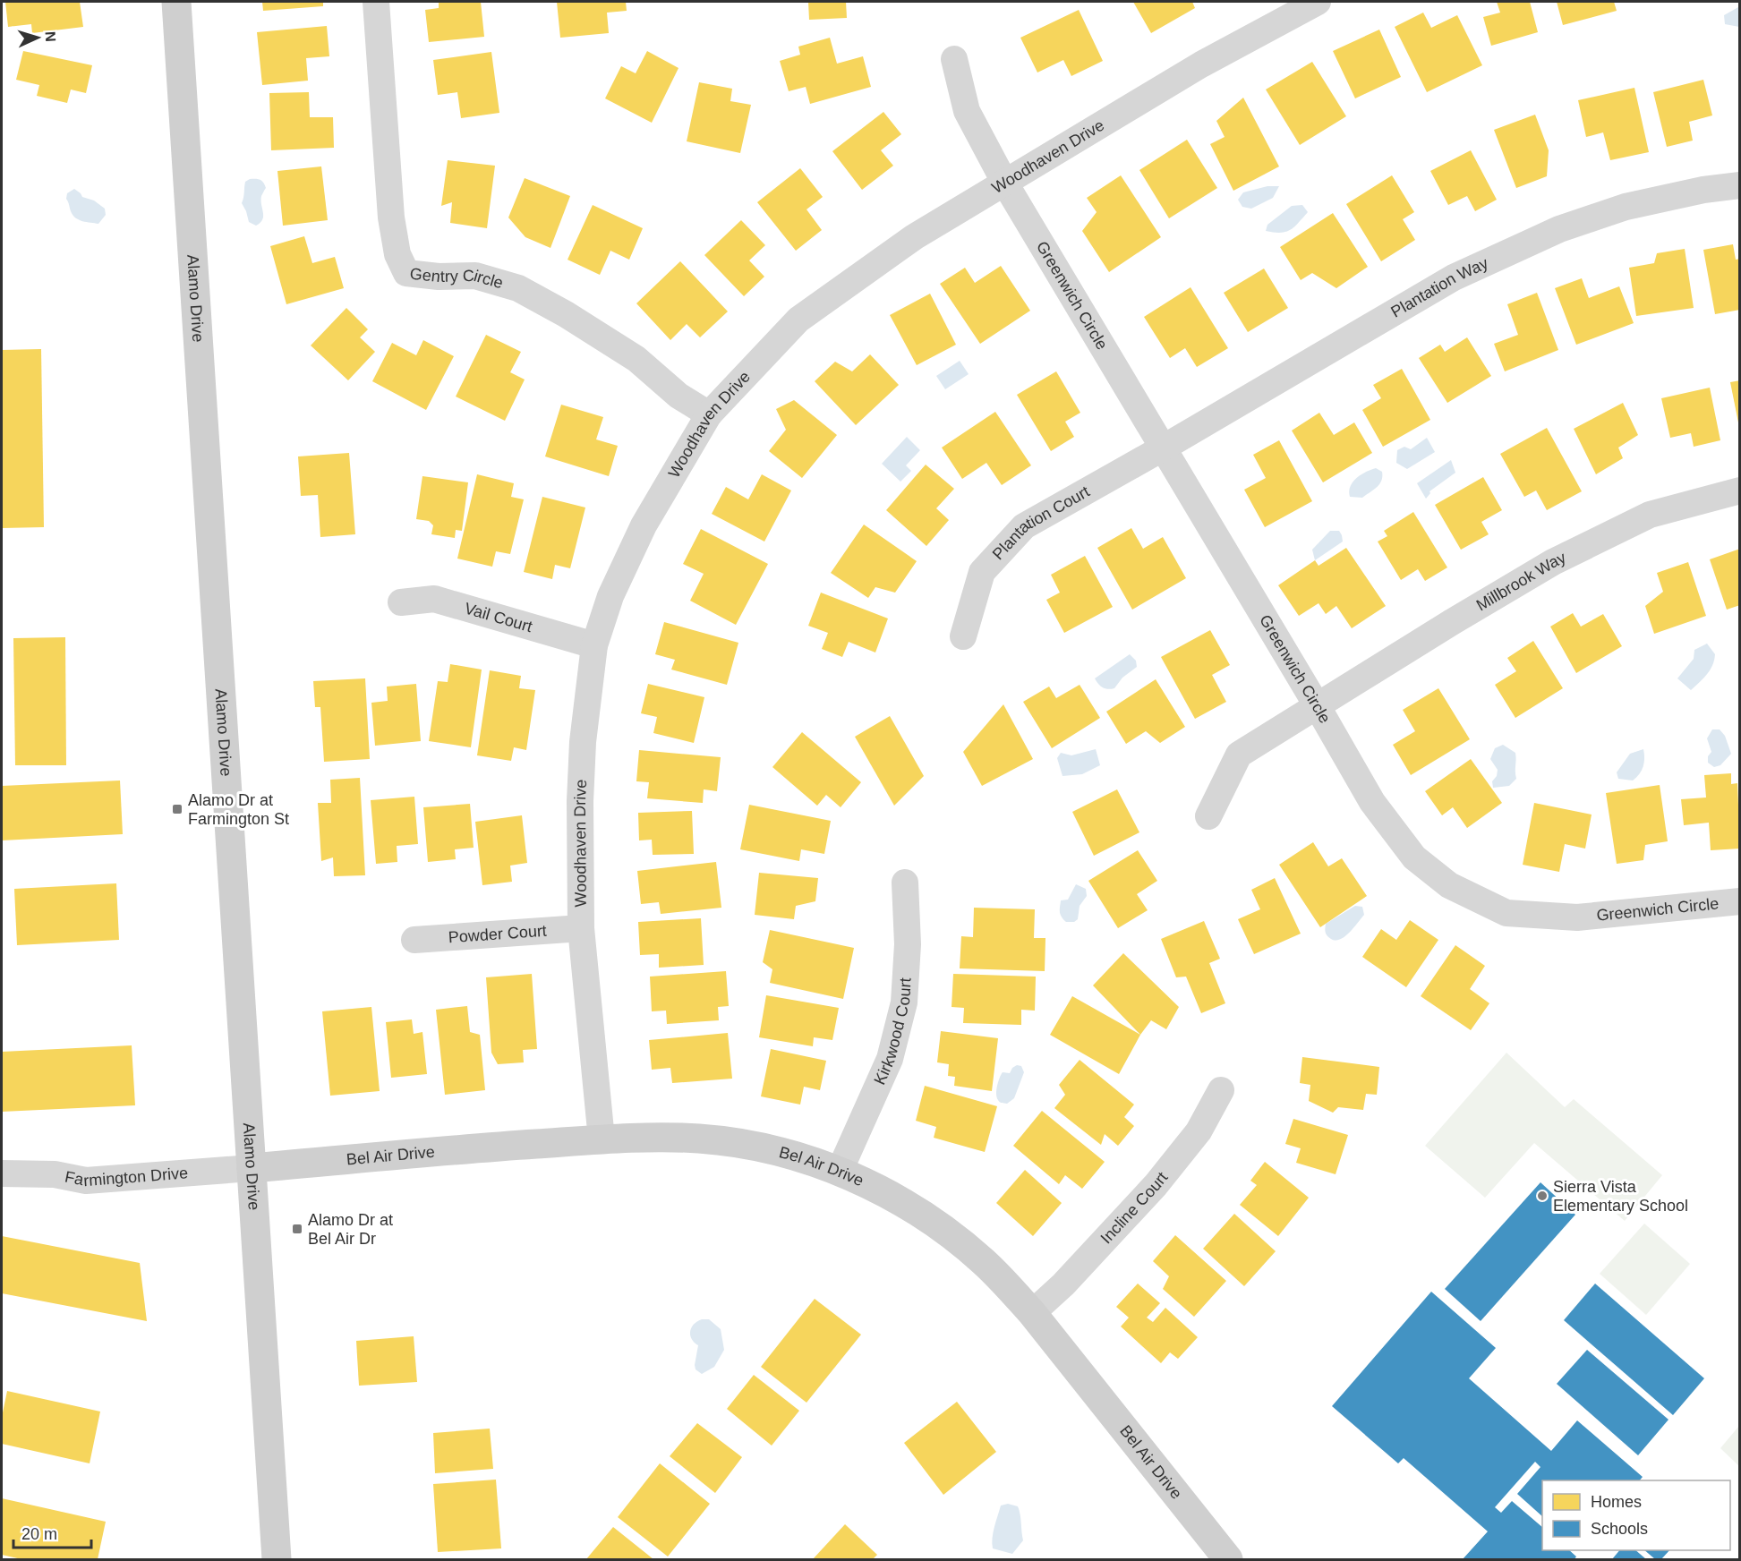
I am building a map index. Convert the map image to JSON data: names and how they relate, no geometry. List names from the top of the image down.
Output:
{
  "streets": {
    "main road": ["Alamo Drive", "Bel Air Drive"],
    "street": [
      "Woodhaven Drive",
      "Gentry Circle",
      "Plantation Way",
      "Greenwich Circle",
      "Plantation Court",
      "Millbrook Way",
      "Vail Court",
      "Powder Court",
      "Kirkwood Court",
      "Farmington Drive",
      "Incline Court"
    ]
  },
  "crossings": [
    ["Woodhaven Drive", "Gentry Circle"],
    ["Woodhaven Drive", "Greenwich Circle"],
    ["Woodhaven Drive", "Vail Court"],
    ["Woodhaven Drive", "Powder Court"],
    ["Woodhaven Drive", "Bel Air Drive"],
    ["Plantation Way", "Greenwich Circle"],
    ["Plantation Way", "Plantation Court"],
    ["Greenwich Circle", "Plantation Court"],
    ["Greenwich Circle", "Millbrook Way"],
    ["Alamo Drive", "Bel Air Drive"],
    ["Alamo Drive", "Farmington Drive"],
    ["Kirkwood Court", "Bel Air Drive"],
    ["Bel Air Drive", "Farmington Drive"],
    ["Bel Air Drive", "Incline Court"]
  ],
  "places": {
    "transit": ["Alamo Dr at Farmington St", "Alamo Dr at Bel Air Dr"],
    "other": ["Sierra Vista Elementary School"]
  },
  "legend": ["Homes", "Schools"],
  "scale_bar": "20 m",
  "north": "right"
}
